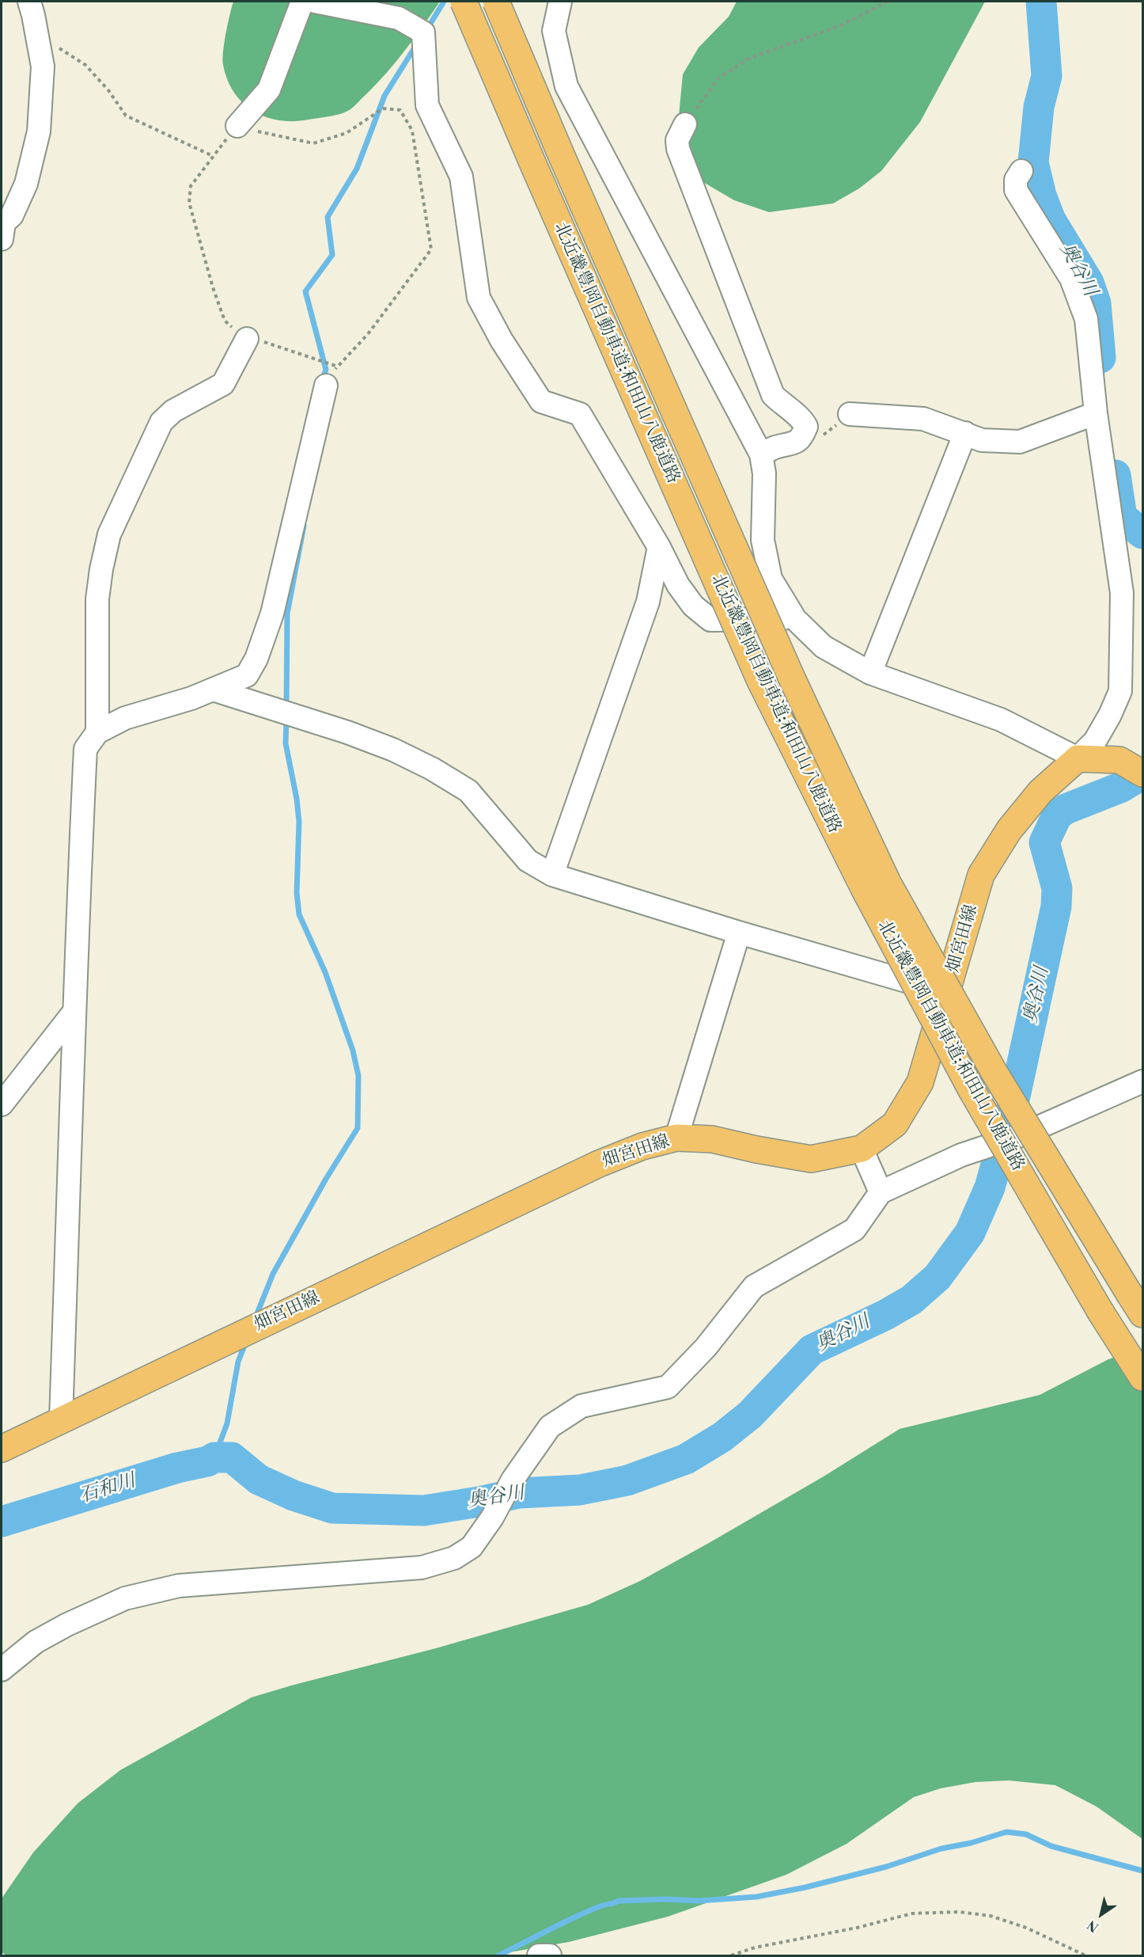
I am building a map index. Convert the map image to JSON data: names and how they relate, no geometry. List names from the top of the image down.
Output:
{
  "streets": {
    "main road": ["北近畿豊岡自動車道;和田山八鹿道路", "畑宮田線"]
  },
  "water": ["奥谷川", "石和川"],
  "north": "bottom left"
}
